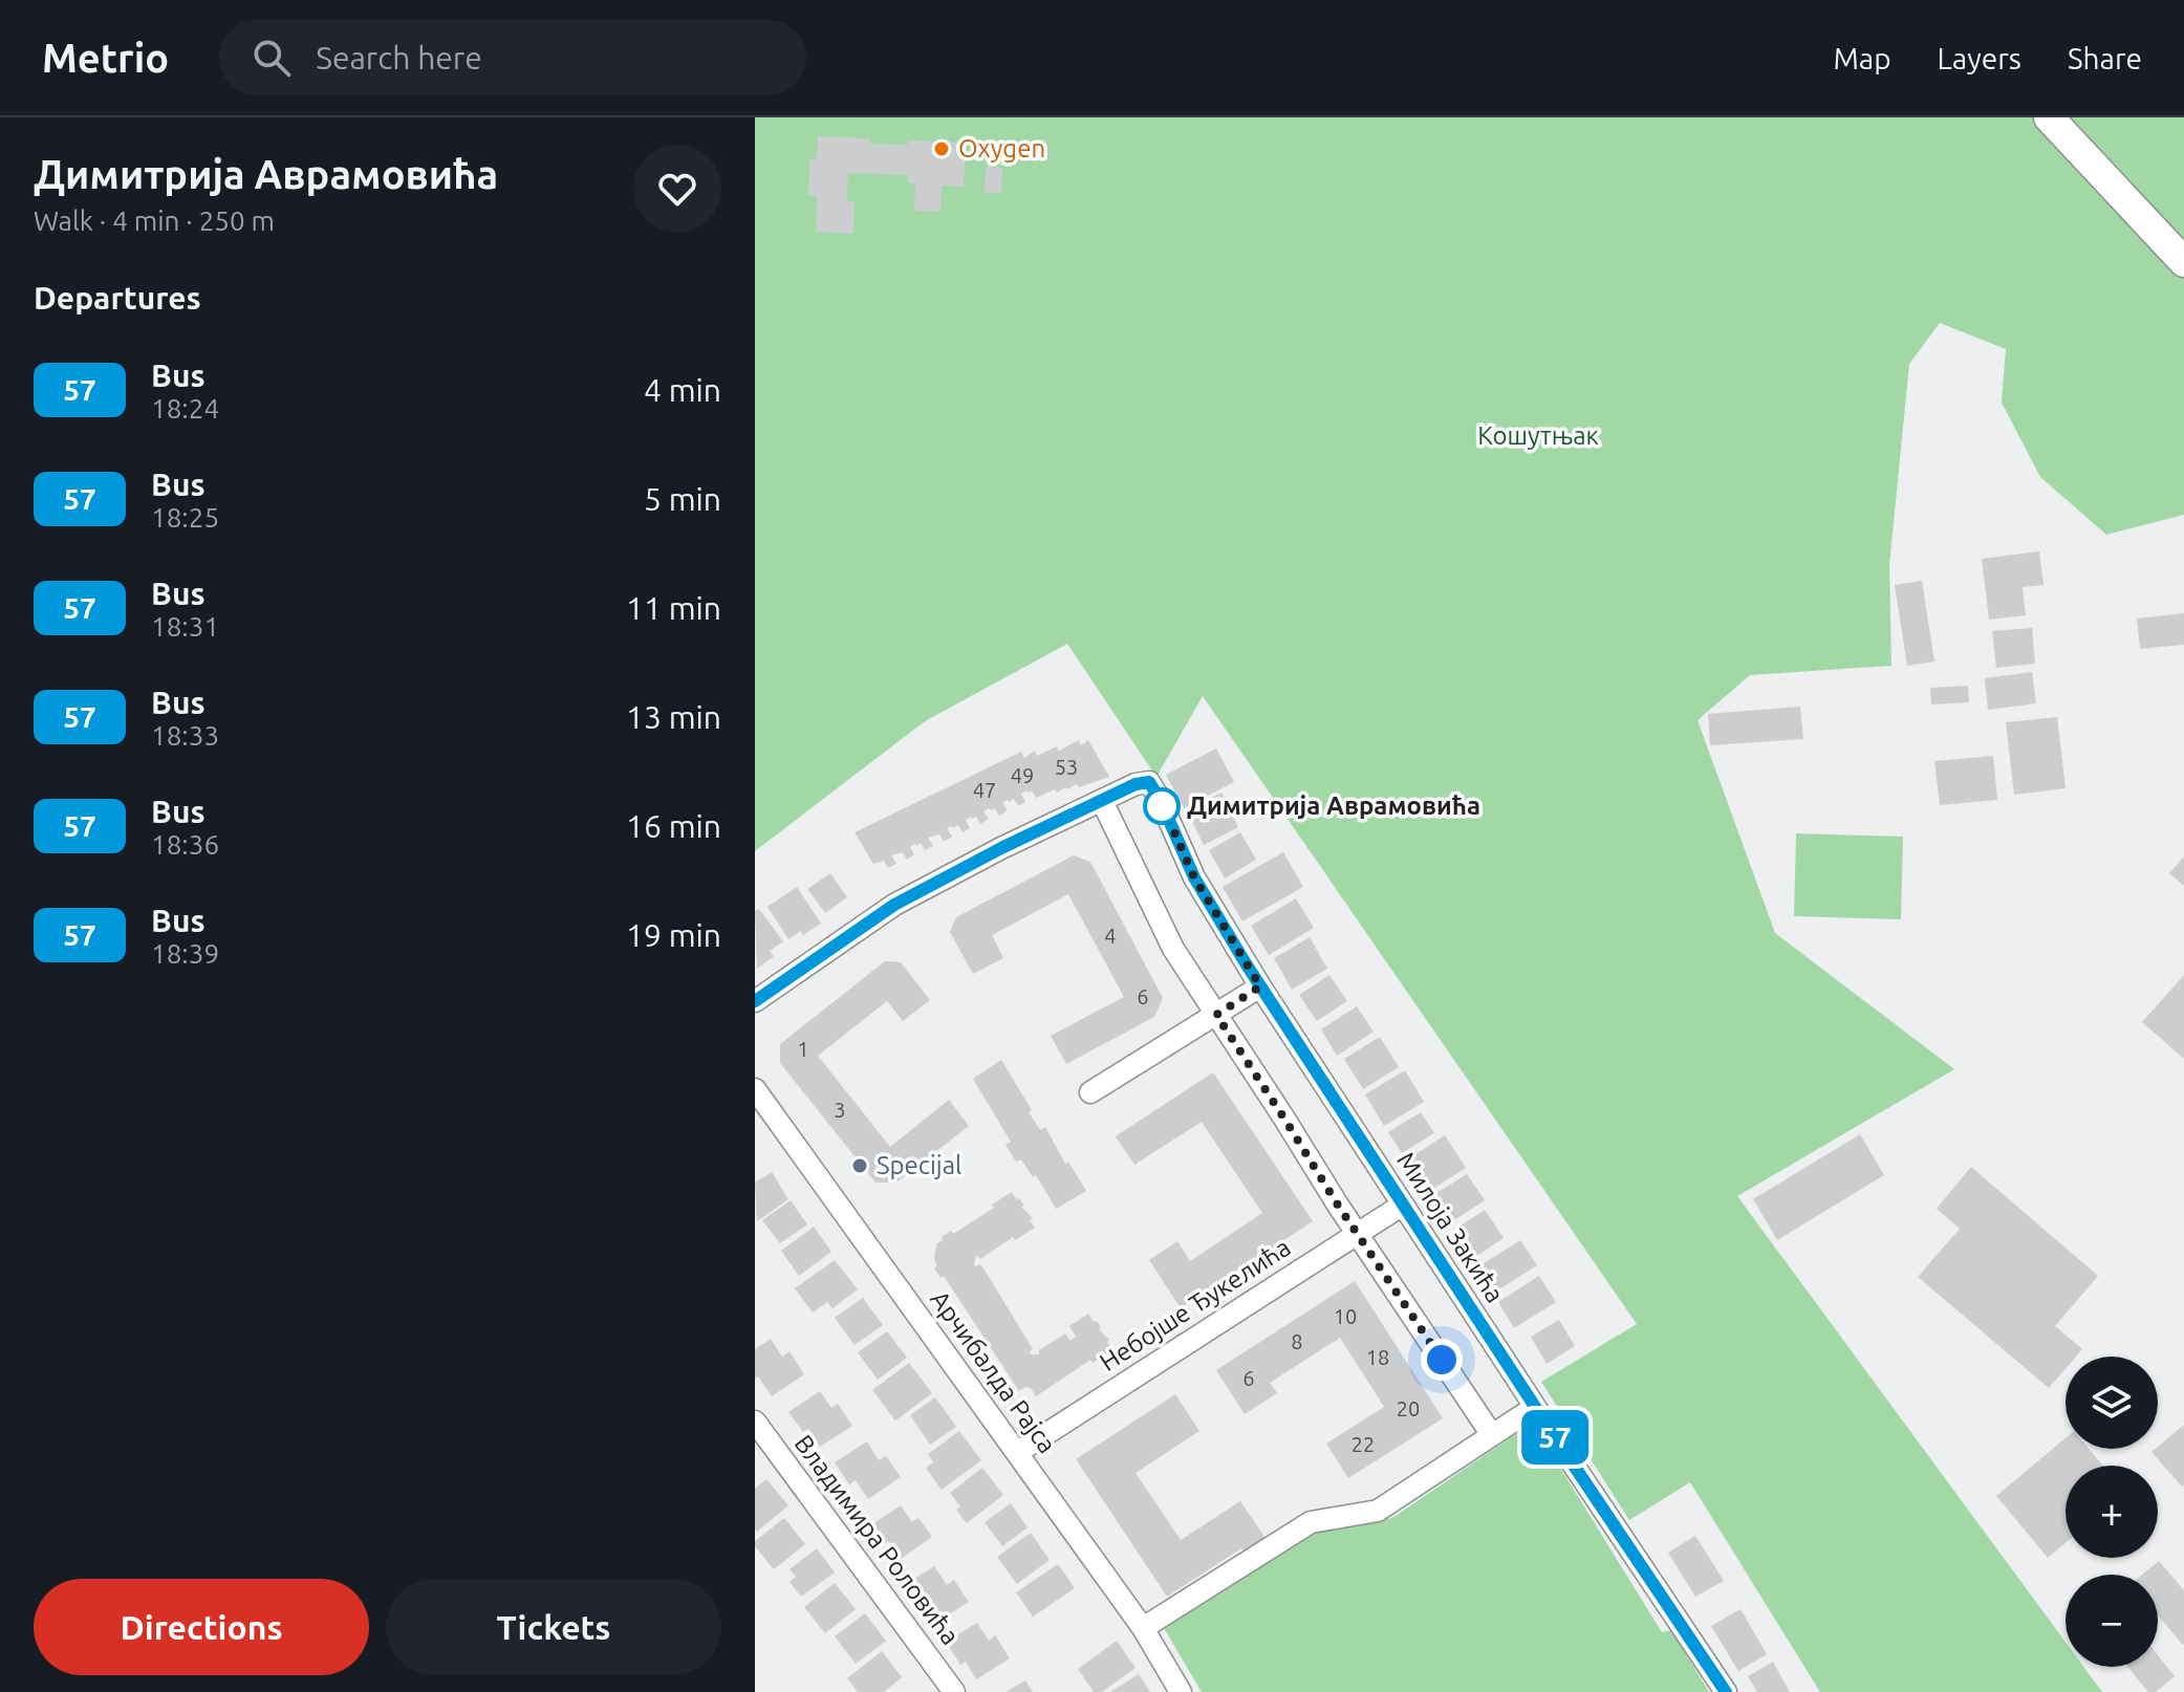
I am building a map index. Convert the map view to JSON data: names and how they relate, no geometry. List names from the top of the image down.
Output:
{
  "streets": {
    "street": [
      "Милоја Закића",
      "Небојше Ђукелића",
      "Арчибалда Рајса",
      "Владимира Роловића"
    ]
  },
  "crossings": [
    ["Милоја Закића", "Небојше Ђукелића"],
    ["Небојше Ђукелића", "Арчибалда Рајса"]
  ],
  "parks": ["Кошутњак"],
  "places": ["Oxygen", "Димитрија Аврамовића", "Specijal"],
  "lines": ["bus line 57"],
  "house_numbers": [
    "53",
    "49",
    "47",
    "4",
    "6",
    "1",
    "3",
    "10",
    "8",
    "18",
    "6",
    "20",
    "22"
  ],
  "page": {
    "header": "Metrio",
    "search": "Search here",
    "nav": ["Map", "Layers", "Share"],
    "heading": [
      ["Димитрија Аврамовића", "Walk · 4 min · 250 m"],
      "Departures"
    ],
    "on_map": "57",
    "list": [
      {
        "mark": "57",
        "name": "Bus",
        "note": "18:24",
        "value": "4 min"
      },
      {
        "mark": "57",
        "name": "Bus",
        "note": "18:25",
        "value": "5 min"
      },
      {
        "mark": "57",
        "name": "Bus",
        "note": "18:31",
        "value": "11 min"
      },
      {
        "mark": "57",
        "name": "Bus",
        "note": "18:33",
        "value": "13 min"
      },
      {
        "mark": "57",
        "name": "Bus",
        "note": "18:36",
        "value": "16 min"
      },
      {
        "mark": "57",
        "name": "Bus",
        "note": "18:39",
        "value": "19 min"
      }
    ],
    "map_buttons": ["+", "−"],
    "buttons": ["Directions", "Tickets"]
  }
}
